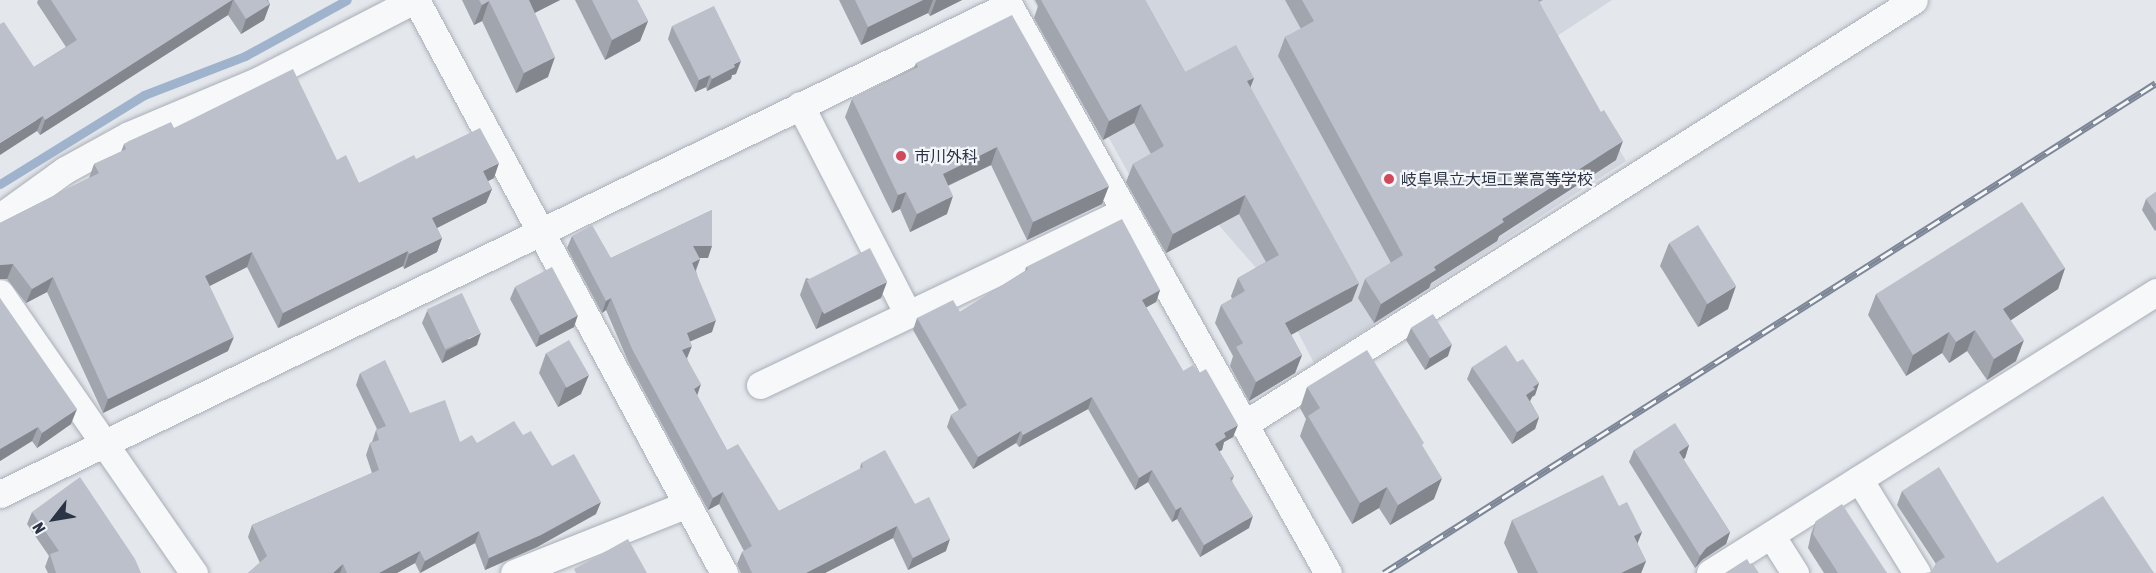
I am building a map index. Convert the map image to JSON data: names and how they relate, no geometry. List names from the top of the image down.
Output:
{
  "places": ["市川外科", "岐阜県立大垣工業高等学校"],
  "north": "bottom left"
}
